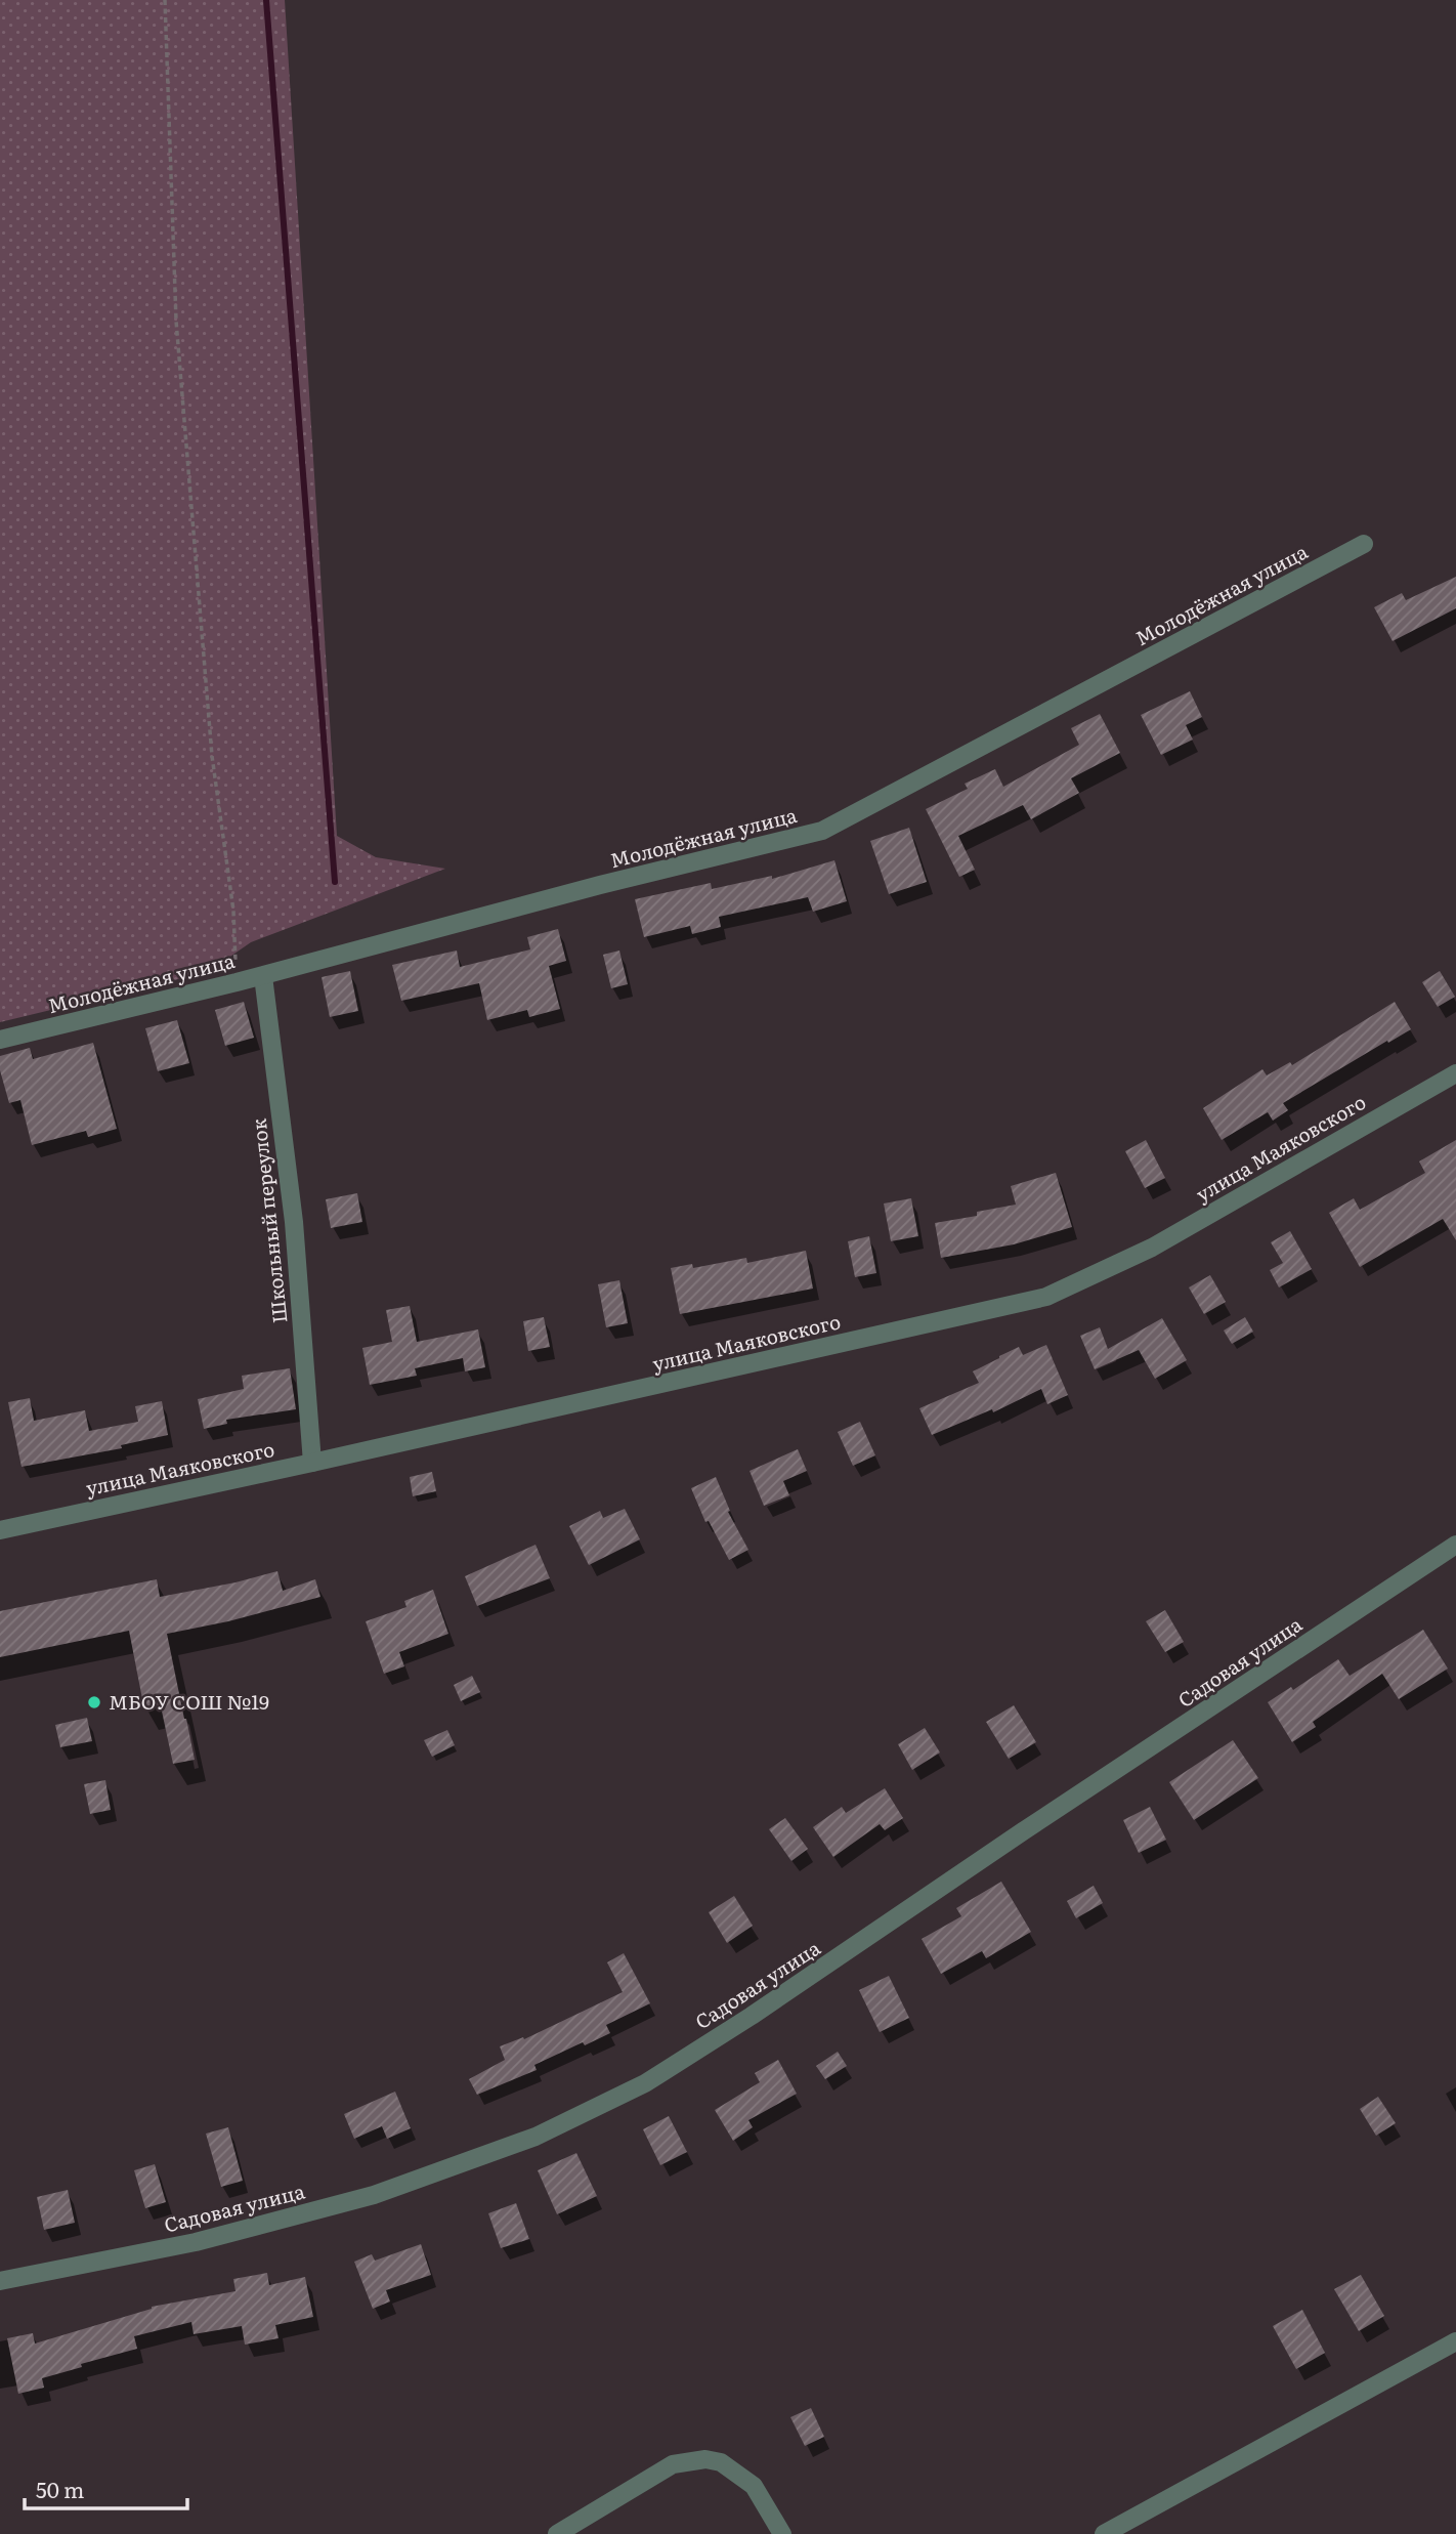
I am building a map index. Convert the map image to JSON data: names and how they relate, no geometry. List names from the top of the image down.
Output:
{
  "streets": {
    "street": [
      "Молодёжная улица",
      "улица Маяковского",
      "Школьный переулок",
      "Садовая улица"
    ]
  },
  "crossings": [
    ["Молодёжная улица", "Школьный переулок"],
    ["улица Маяковского", "Школьный переулок"]
  ],
  "places": ["МБОУ СОШ №19"],
  "scale_bar": "50 m"
}
